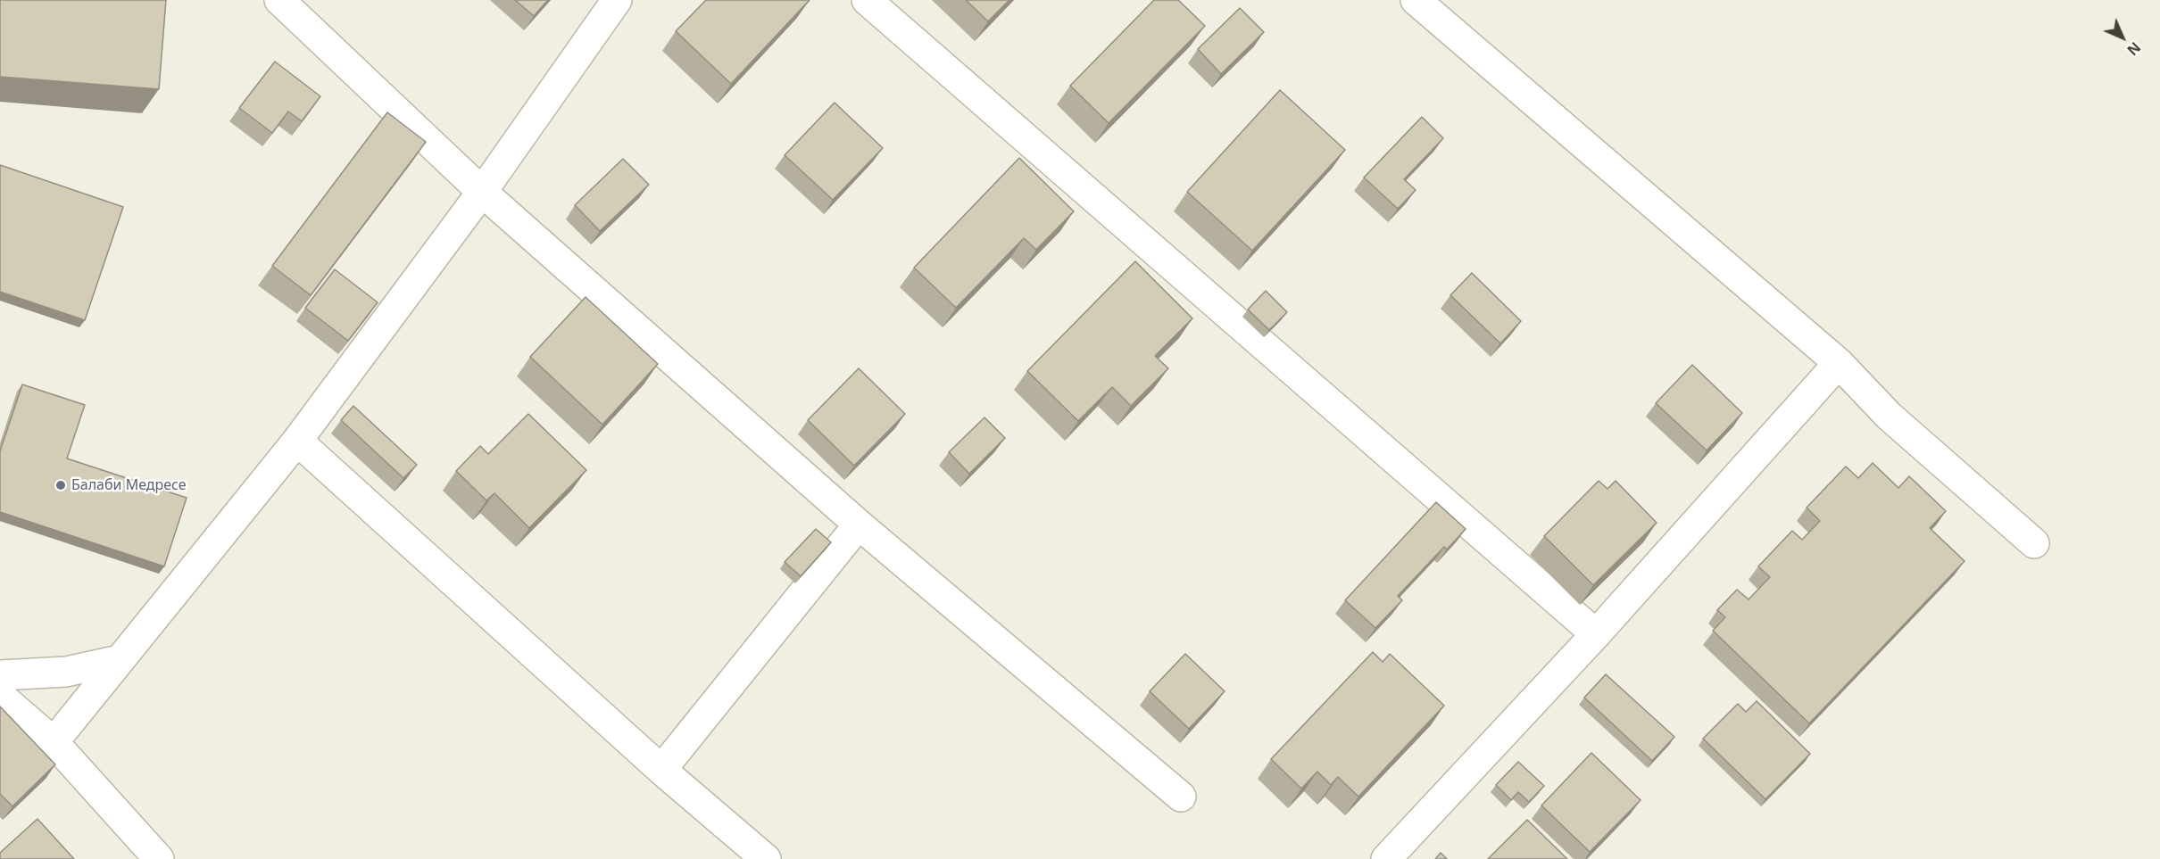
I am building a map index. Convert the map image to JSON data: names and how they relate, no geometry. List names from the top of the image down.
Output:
{
  "places": ["Балаби Медресе"],
  "north": "bottom right"
}
